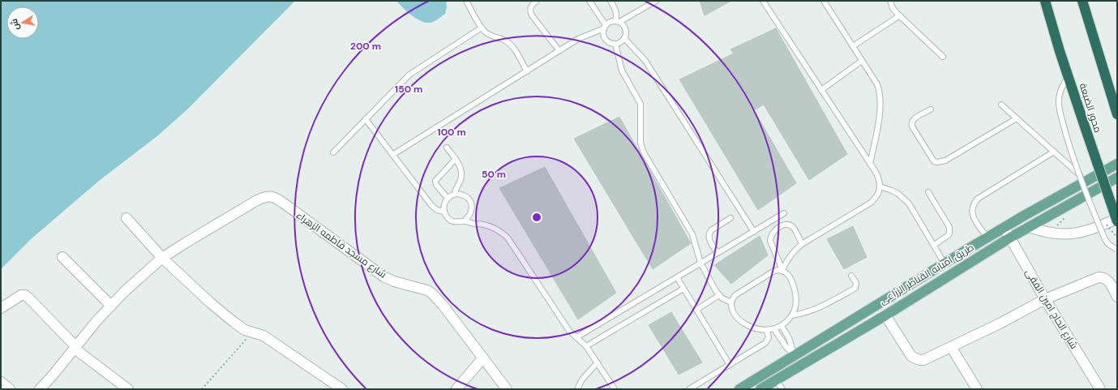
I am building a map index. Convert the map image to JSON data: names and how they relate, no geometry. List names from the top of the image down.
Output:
{
  "streets": {
    "highway": ["محور الضبعة"],
    "main road": ["طريق امبابه القناطر الزراعى"],
    "street": ["شارع مسجد فاطمه الزهراء", "شارع الحاج امين الفقى"]
  },
  "crossings": [
    ["طريق امبابه القناطر الزراعى", "شارع الحاج امين الفقى"]
  ],
  "north": "left",
  "rings": [
    "200 m",
    "150 m",
    "100 m",
    "50 m"
  ]
}
